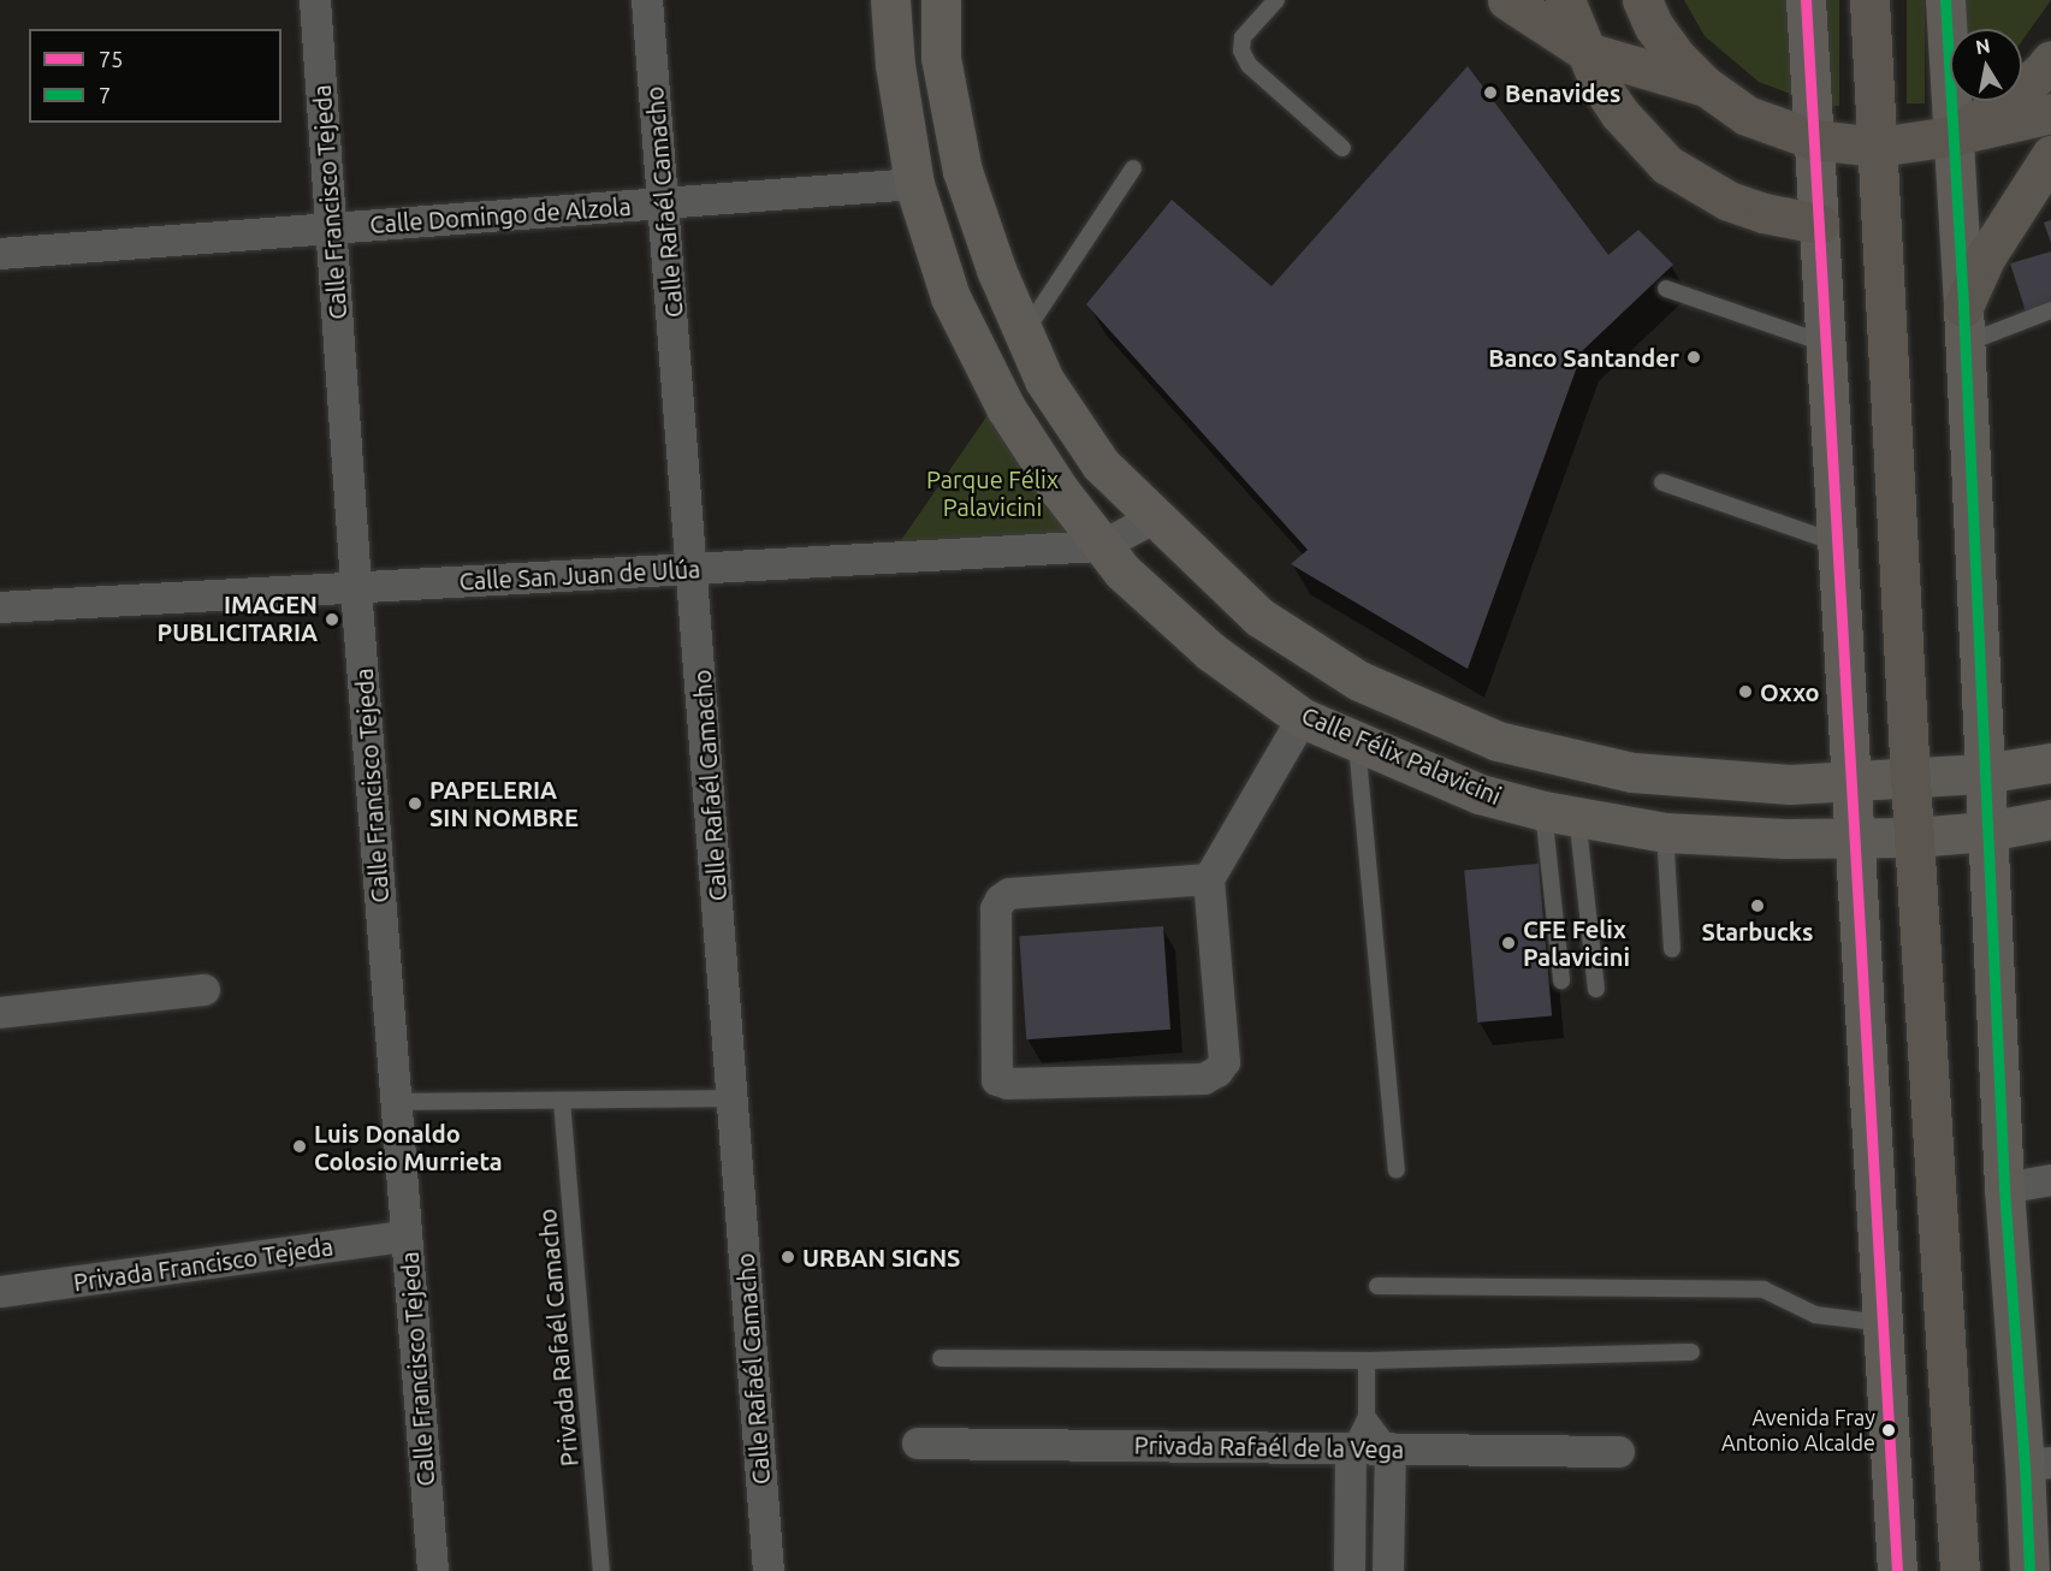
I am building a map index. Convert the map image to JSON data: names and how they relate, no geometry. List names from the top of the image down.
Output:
{
  "streets": {
    "street": [
      "Calle Francisco Tejeda",
      "Calle Rafaél Camacho",
      "Calle Domingo de Alzola",
      "Calle San Juan de Ulúa",
      "Calle Félix Palavicini",
      "Privada Francisco Tejeda",
      "Privada Rafaél de la Vega"
    ],
    "lane": ["Privada Rafaél Camacho"]
  },
  "crossings": [
    ["Calle Francisco Tejeda", "Calle Domingo de Alzola"],
    ["Calle Francisco Tejeda", "Calle San Juan de Ulúa"],
    ["Calle Francisco Tejeda", "Privada Francisco Tejeda"],
    ["Calle Rafaél Camacho", "Calle Domingo de Alzola"],
    ["Calle Rafaél Camacho", "Calle San Juan de Ulúa"],
    ["Calle Domingo de Alzola", "Calle Félix Palavicini"],
    ["Calle San Juan de Ulúa", "Calle Félix Palavicini"]
  ],
  "parks": ["Parque Félix Palavicini"],
  "places": [
    "Benavides",
    "Banco Santander",
    "IMAGEN PUBLICITARIA",
    "Oxxo",
    "PAPELERIA SIN NOMBRE",
    "Starbucks",
    "CFE Felix Palavicini",
    "Luis Donaldo Colosio Murrieta",
    "URBAN SIGNS",
    "Avenida Fray Antonio Alcalde"
  ],
  "lines": ["transit line 75", "transit line 7"],
  "legend": ["75", "7"],
  "north": "top"
}
